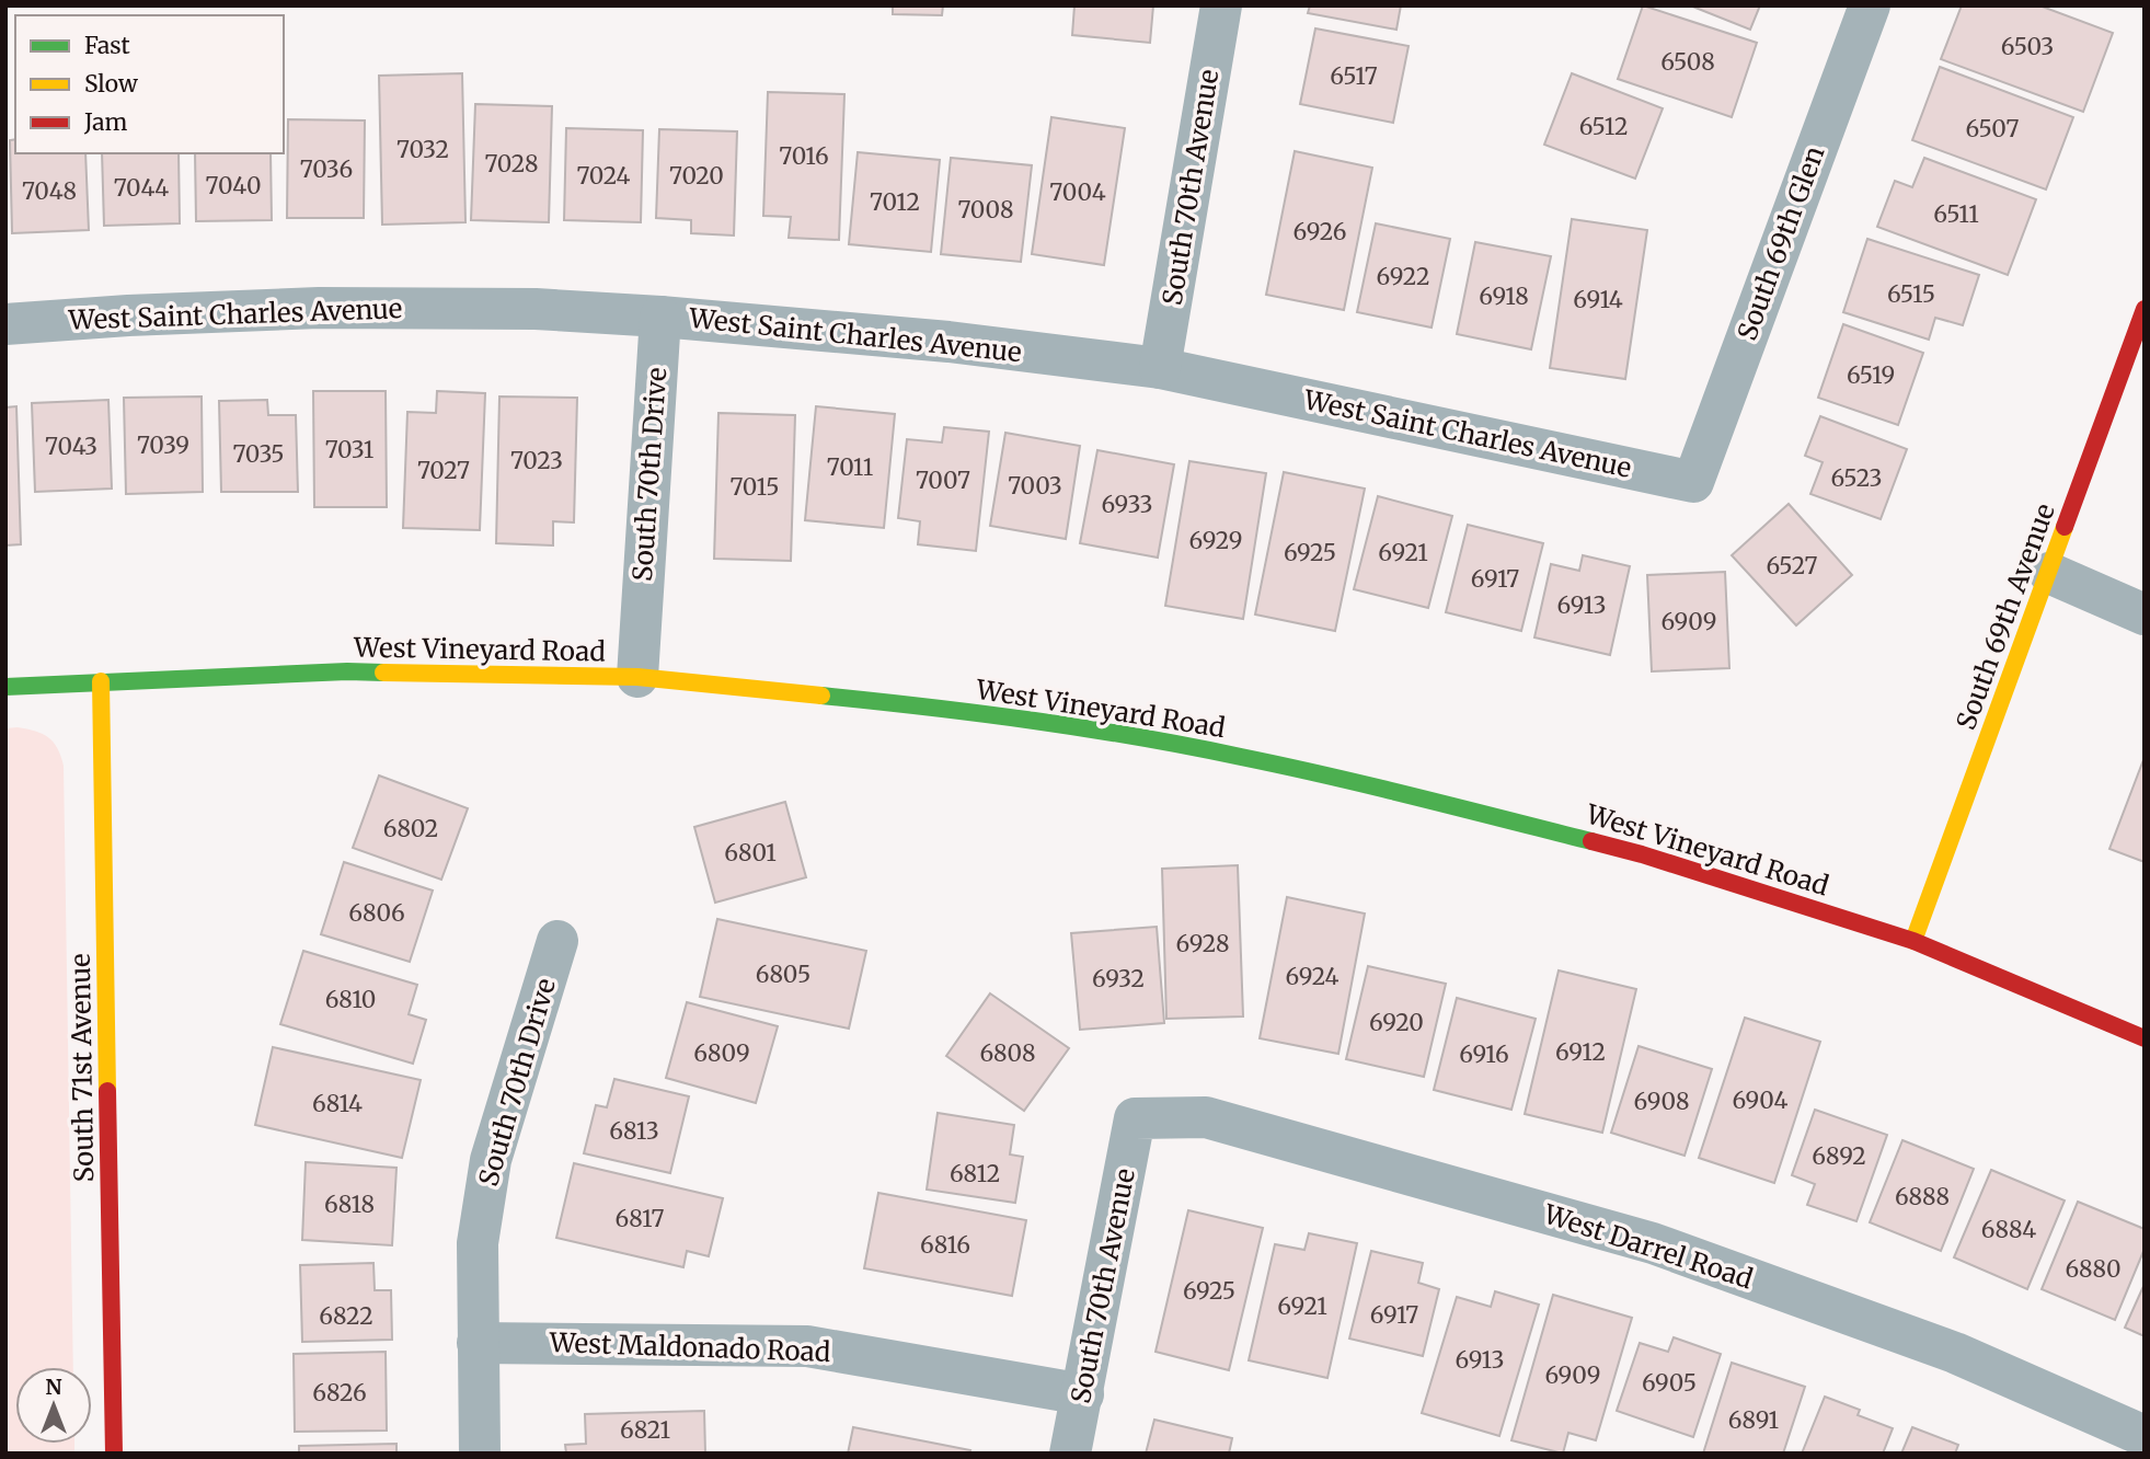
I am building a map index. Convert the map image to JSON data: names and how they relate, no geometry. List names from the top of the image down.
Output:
{
  "streets": {
    "street": [
      "South 70th Avenue",
      "South 69th Glen",
      "West Saint Charles Avenue",
      "South 70th Drive",
      "South 69th Avenue",
      "West Vineyard Road",
      "South 71st Avenue",
      "West Darrel Road",
      "West Maldonado Road"
    ]
  },
  "crossings": [
    ["South 70th Avenue", "West Saint Charles Avenue"],
    ["South 70th Avenue", "West Darrel Road"],
    ["South 70th Avenue", "West Maldonado Road"],
    ["South 69th Glen", "West Saint Charles Avenue"],
    ["West Saint Charles Avenue", "South 70th Drive"],
    ["South 70th Drive", "West Vineyard Road"],
    ["South 70th Drive", "West Maldonado Road"],
    ["South 69th Avenue", "West Vineyard Road"],
    ["West Vineyard Road", "South 71st Avenue"]
  ],
  "house_numbers": [
    "6503",
    "6508",
    "6517",
    "6512",
    "6507",
    "7032",
    "7016",
    "7028",
    "7036",
    "7024",
    "7020",
    "7040",
    "7044",
    "7048",
    "7004",
    "7012",
    "7008",
    "6511",
    "6926",
    "6922",
    "6515",
    "6918",
    "6914",
    "6519",
    "7039",
    "7043",
    "7031",
    "7035",
    "7023",
    "7011",
    "7027",
    "6523",
    "7007",
    "7003",
    "7015",
    "6933",
    "6929",
    "6925",
    "6921",
    "6527",
    "6917",
    "6913",
    "6909",
    "6802",
    "6801",
    "6806",
    "6928",
    "6805",
    "6924",
    "6932",
    "6810",
    "6920",
    "6912",
    "6809",
    "6808",
    "6916",
    "6904",
    "6908",
    "6814",
    "6813",
    "6892",
    "6812",
    "6888",
    "6818",
    "6817",
    "6884",
    "6816",
    "6880",
    "6925",
    "6921",
    "6917",
    "6822",
    "6913",
    "6909",
    "6905",
    "6826",
    "6891",
    "6821"
  ],
  "legend": ["Fast", "Slow", "Jam"],
  "north": "top"
}
